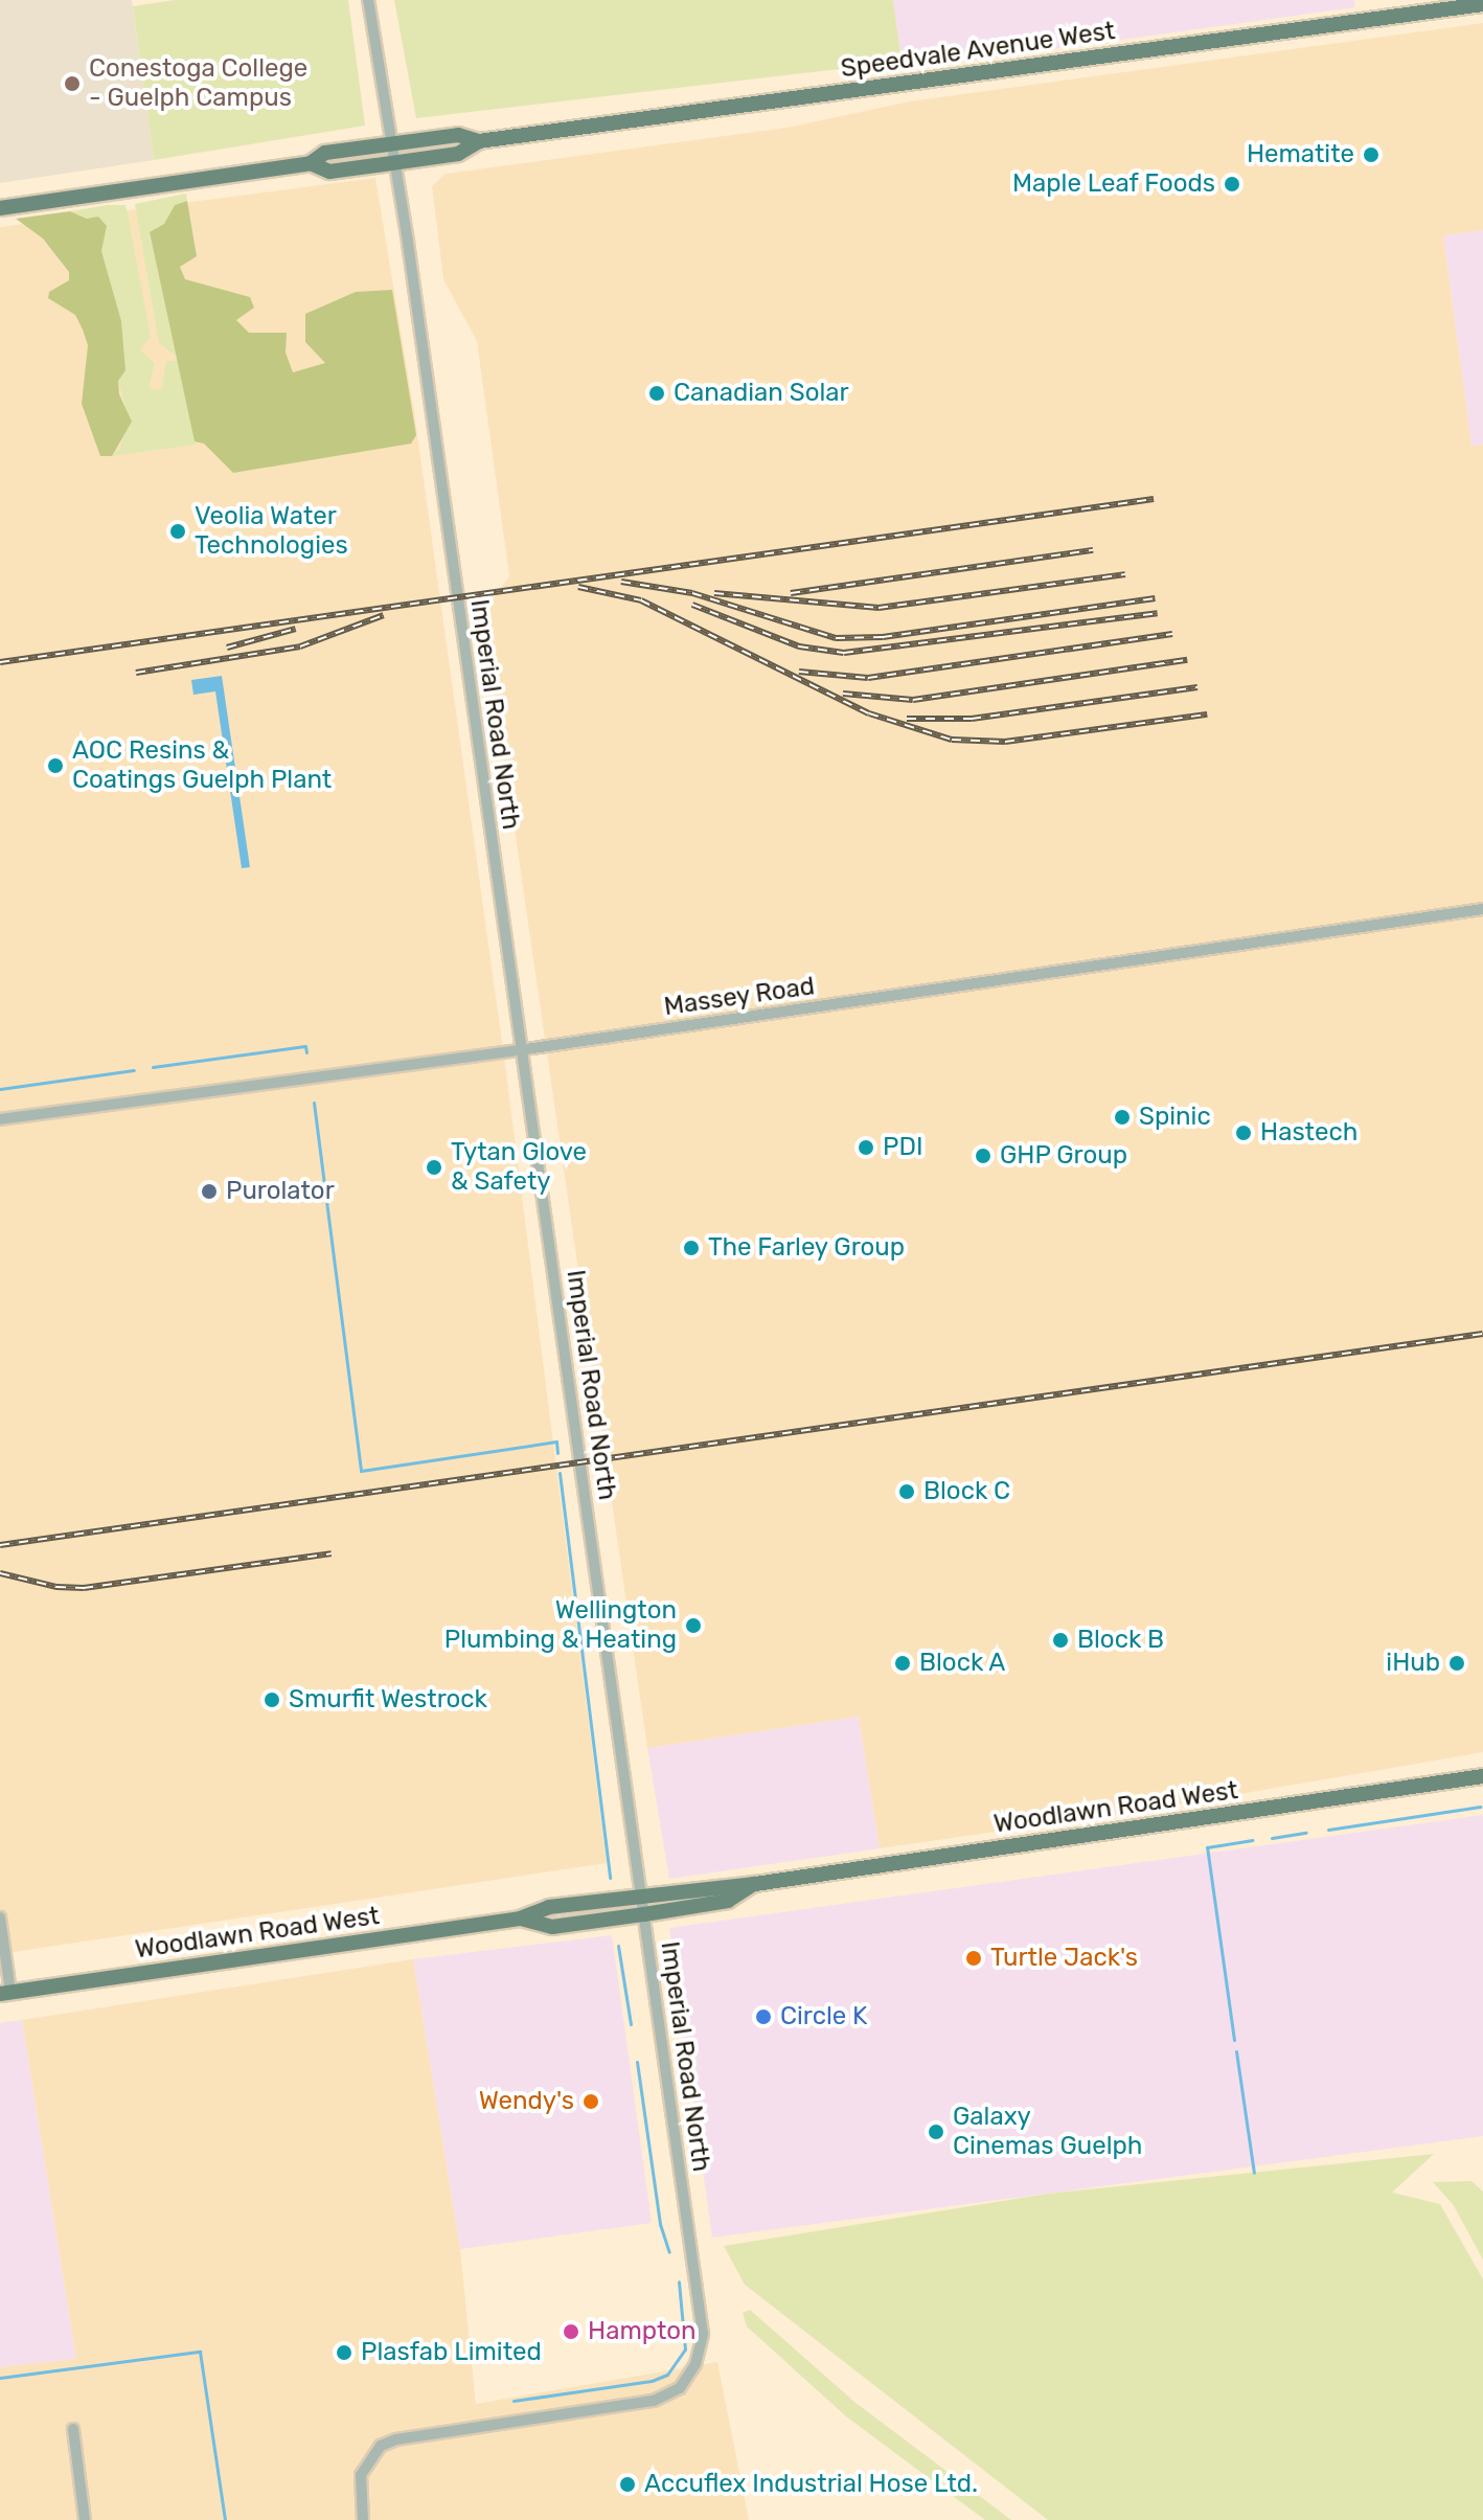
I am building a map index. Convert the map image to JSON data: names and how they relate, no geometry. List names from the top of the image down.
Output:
{
  "streets": {
    "main road": ["Speedvale Avenue West", "Woodlawn Road West"],
    "street": ["Imperial Road North", "Massey Road"]
  },
  "crossings": [
    ["Speedvale Avenue West", "Imperial Road North"],
    ["Imperial Road North", "Massey Road"],
    ["Imperial Road North", "Woodlawn Road West"]
  ],
  "places": [
    "Conestoga College - Guelph Campus",
    "Hematite",
    "Maple Leaf Foods",
    "Canadian Solar",
    "Veolia Water Technologies",
    "AOC Resins & Coatings Guelph Plant",
    "Spinic",
    "Hastech",
    "PDI",
    "GHP Group",
    "Tytan Glove & Safety",
    "Purolator",
    "The Farley Group",
    "Block C",
    "Wellington Plumbing & Heating",
    "Block B",
    "Block A",
    "iHub",
    "Smurfit Westrock",
    "Turtle Jack's",
    "Circle K",
    "Wendy's",
    "Galaxy Cinemas Guelph",
    "Hampton",
    "Plasfab Limited",
    "Accuflex Industrial Hose Ltd."
  ]
}
